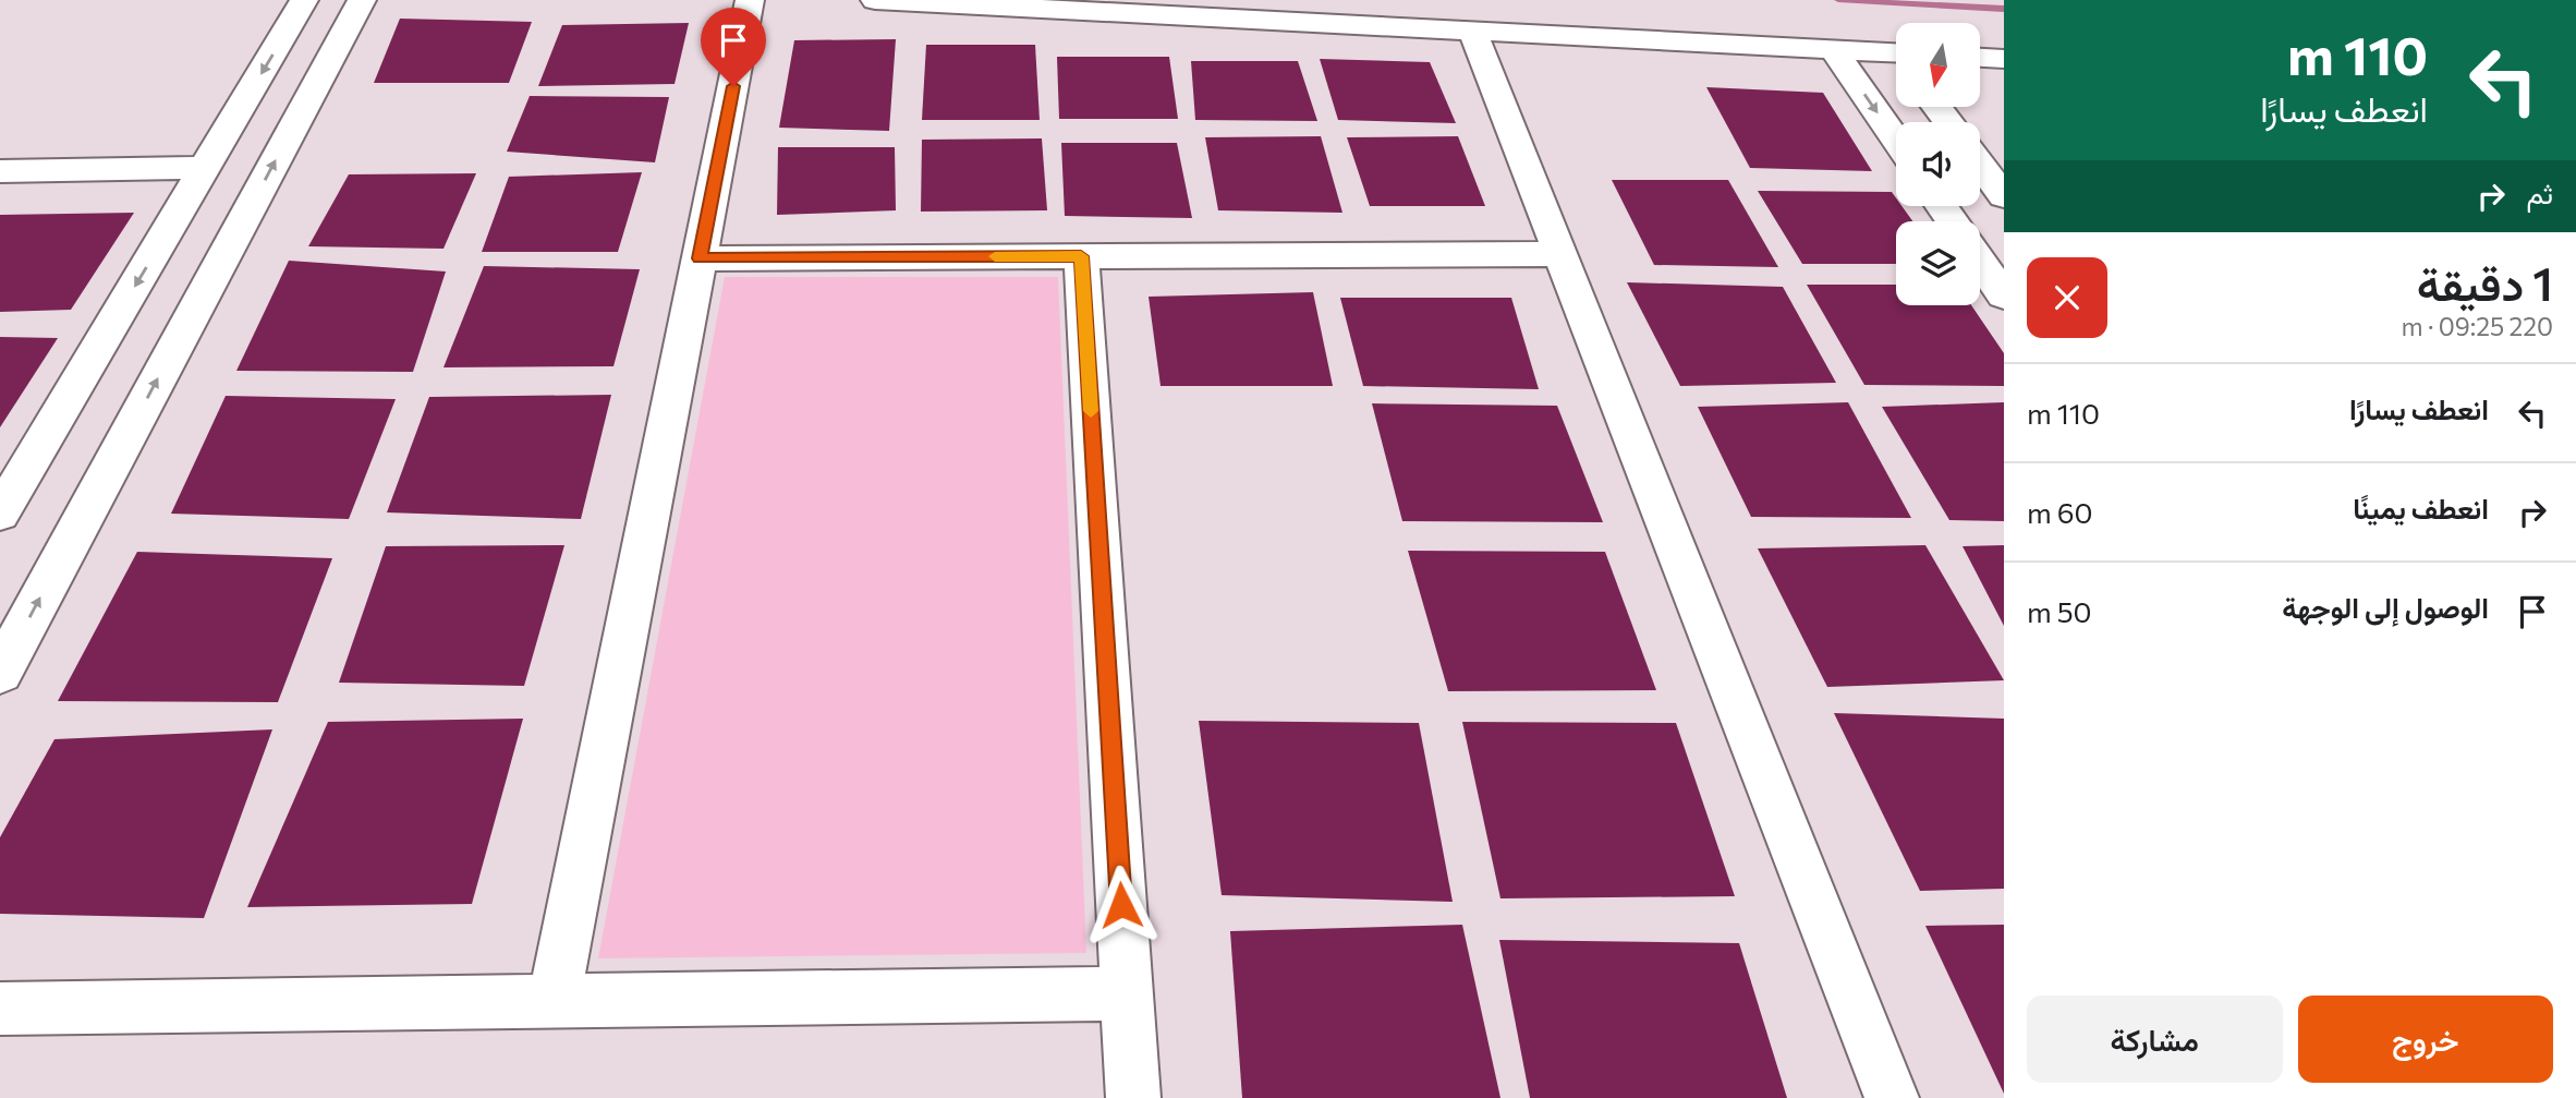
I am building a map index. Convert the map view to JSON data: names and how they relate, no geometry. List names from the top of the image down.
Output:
{
  "north": "bottom",
  "page": {
    "turn": ["110 m", "انعطف يسارًا"],
    "then": "ثم",
    "heading": ["1 دقيقة", "220 m · 09:25"],
    "list": [
      {
        "name": "انعطف يسارًا",
        "value": "110 m"
      },
      {
        "name": "انعطف يمينًا",
        "value": "60 m"
      },
      {
        "name": "الوصول إلى الوجهة",
        "value": "50 m"
      }
    ],
    "buttons": ["خروج", "مشاركة"]
  }
}
